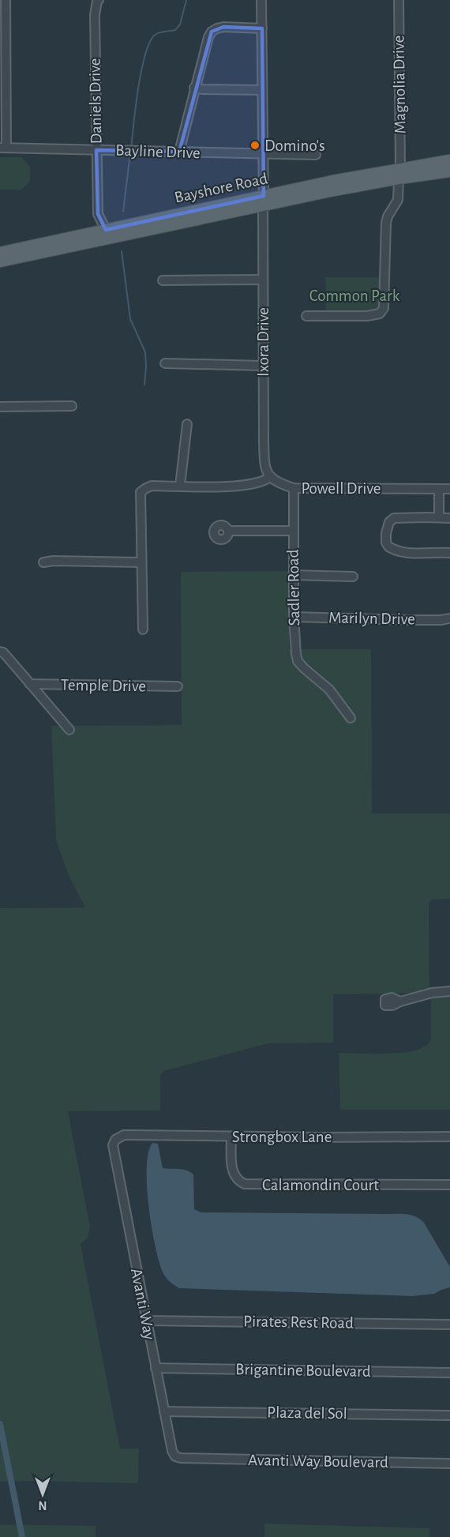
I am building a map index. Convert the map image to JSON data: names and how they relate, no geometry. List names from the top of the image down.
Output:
{
  "streets": {
    "main road": ["Bayshore Road"],
    "street": [
      "Magnolia Drive",
      "Daniels Drive",
      "Bayline Drive",
      "Ixora Drive",
      "Powell Drive",
      "Sadler Road",
      "Marilyn Drive",
      "Temple Drive",
      "Strongbox Lane",
      "Calamondin Court",
      "Avanti Way",
      "Pirates Rest Road",
      "Brigantine Boulevard",
      "Plaza del Sol",
      "Avanti Way Boulevard"
    ]
  },
  "crossings": [
    ["Magnolia Drive", "Bayshore Road"],
    ["Daniels Drive", "Bayline Drive"],
    ["Daniels Drive", "Bayshore Road"],
    ["Bayline Drive", "Ixora Drive"],
    ["Bayshore Road", "Ixora Drive"],
    ["Ixora Drive", "Powell Drive"],
    ["Powell Drive", "Sadler Road"],
    ["Sadler Road", "Marilyn Drive"],
    ["Strongbox Lane", "Calamondin Court"],
    ["Strongbox Lane", "Avanti Way"],
    ["Avanti Way", "Pirates Rest Road"],
    ["Avanti Way", "Brigantine Boulevard"],
    ["Avanti Way", "Plaza del Sol"],
    ["Avanti Way", "Avanti Way Boulevard"]
  ],
  "parks": ["Common Park"],
  "places": ["Domino's"],
  "north": "bottom"
}
